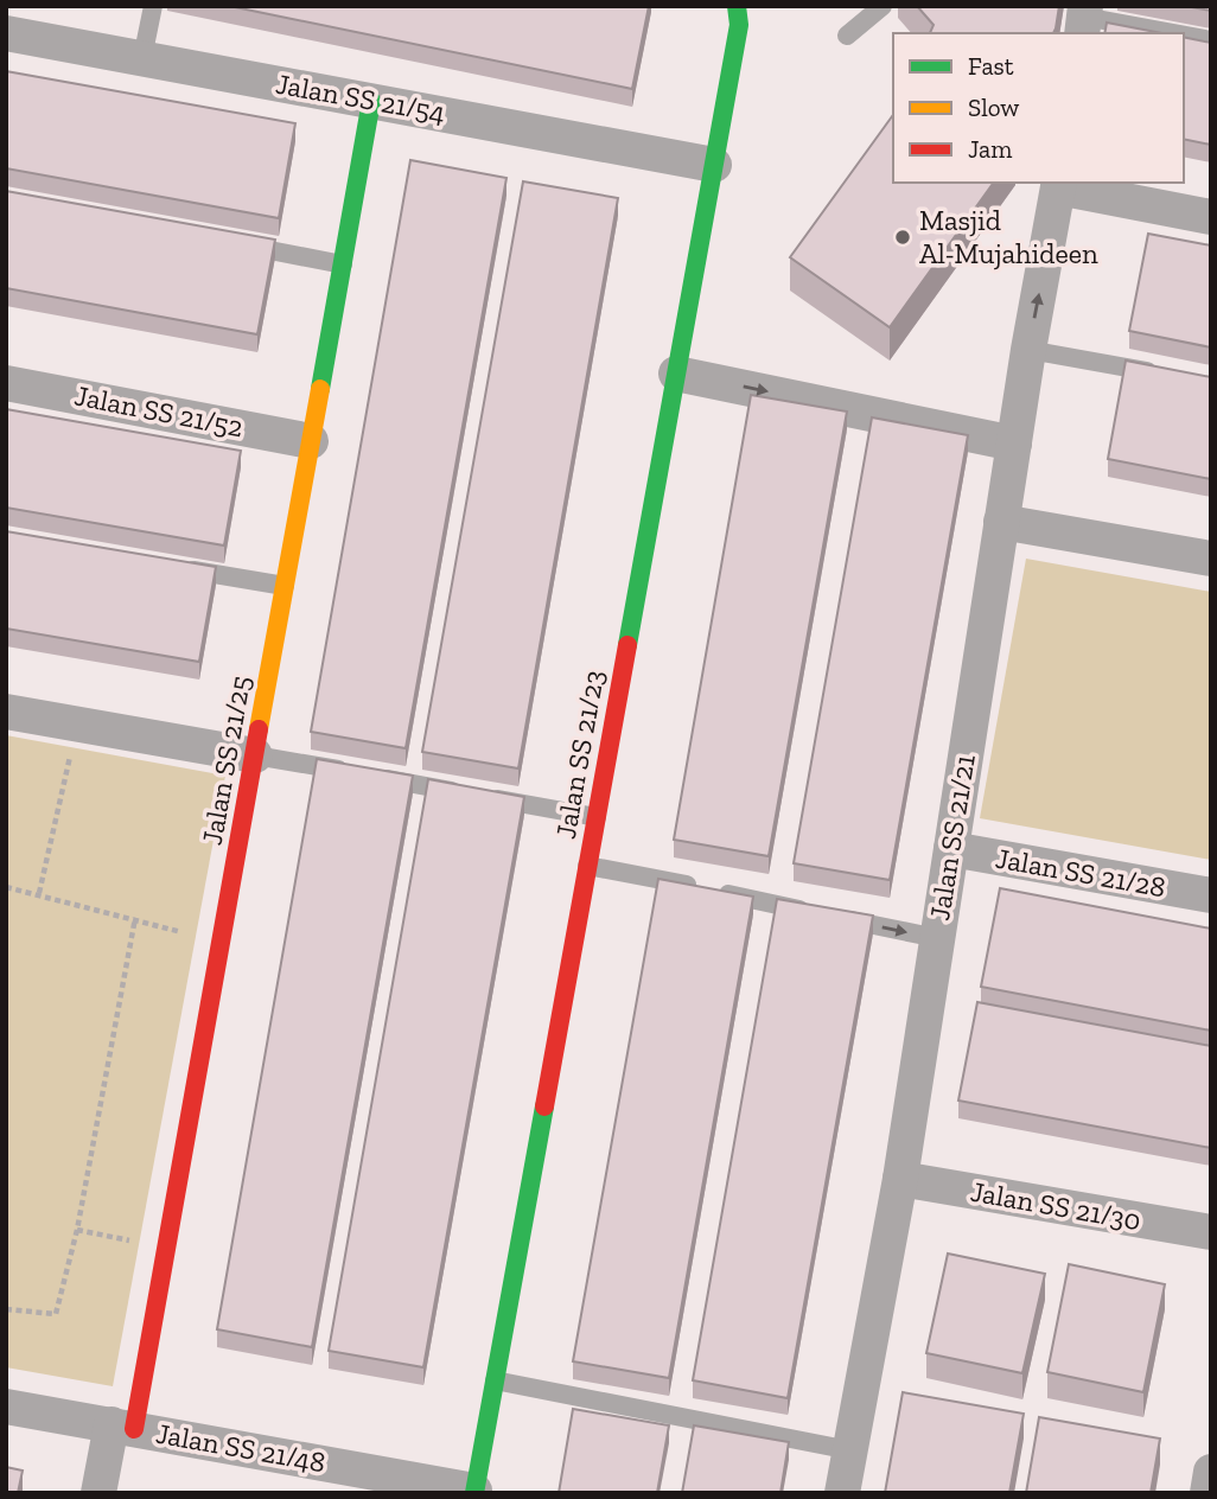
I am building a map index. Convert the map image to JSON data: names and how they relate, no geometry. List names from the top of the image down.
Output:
{
  "streets": {
    "street": [
      "Jalan SS 21/54",
      "Jalan SS 21/52",
      "Jalan SS 21/23",
      "Jalan SS 21/25",
      "Jalan SS 21/21",
      "Jalan SS 21/28",
      "Jalan SS 21/30",
      "Jalan SS 21/48"
    ]
  },
  "crossings": [
    ["Jalan SS 21/54", "Jalan SS 21/23"],
    ["Jalan SS 21/54", "Jalan SS 21/25"],
    ["Jalan SS 21/52", "Jalan SS 21/25"],
    ["Jalan SS 21/23", "Jalan SS 21/48"],
    ["Jalan SS 21/25", "Jalan SS 21/48"],
    ["Jalan SS 21/21", "Jalan SS 21/28"],
    ["Jalan SS 21/21", "Jalan SS 21/30"]
  ],
  "places": ["Masjid Al-Mujahideen"],
  "legend": ["Fast", "Slow", "Jam"]
}
